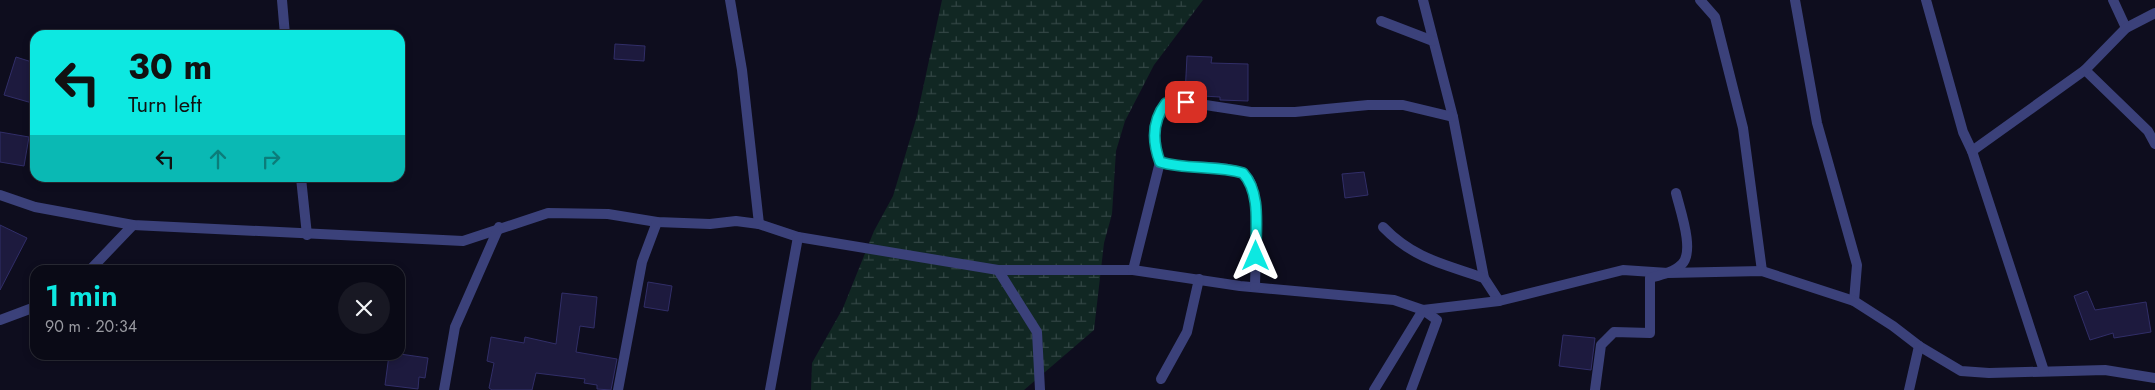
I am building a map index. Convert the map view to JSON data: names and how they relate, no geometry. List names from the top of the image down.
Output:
{
  "page": {
    "turn": ["30 m", "Turn left"],
    "heading": ["1 min", "90 m · 20:34"]
  }
}
